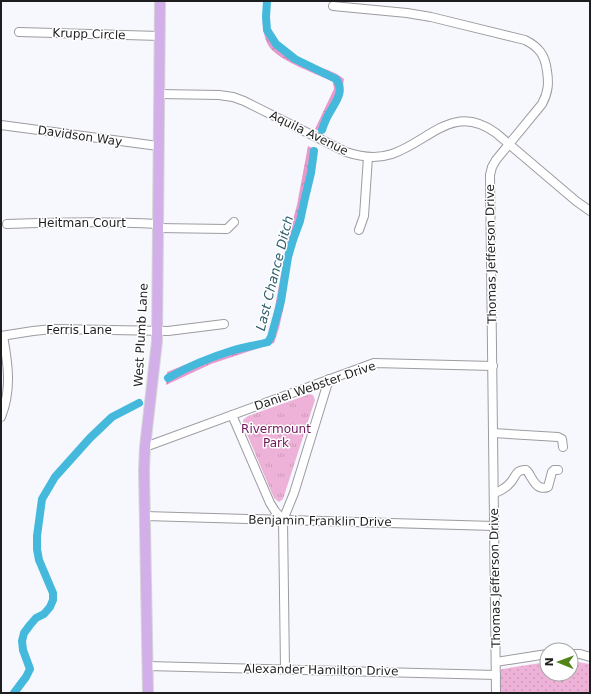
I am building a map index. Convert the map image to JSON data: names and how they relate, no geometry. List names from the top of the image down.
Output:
{
  "streets": {
    "main road": ["West Plumb Lane"],
    "street": [
      "Krupp Circle",
      "Aquila Avenue",
      "Davidson Way",
      "Heitman Court",
      "Thomas Jefferson Drive",
      "Ferris Lane",
      "Daniel Webster Drive",
      "Benjamin Franklin Drive",
      "Alexander Hamilton Drive"
    ]
  },
  "crossings": [
    ["Krupp Circle", "West Plumb Lane"],
    ["Aquila Avenue", "Thomas Jefferson Drive"],
    ["Aquila Avenue", "West Plumb Lane"],
    ["Davidson Way", "West Plumb Lane"],
    ["Heitman Court", "West Plumb Lane"],
    ["Thomas Jefferson Drive", "Daniel Webster Drive"],
    ["Thomas Jefferson Drive", "Benjamin Franklin Drive"],
    ["Thomas Jefferson Drive", "Alexander Hamilton Drive"],
    ["Ferris Lane", "West Plumb Lane"],
    ["West Plumb Lane", "Daniel Webster Drive"],
    ["West Plumb Lane", "Benjamin Franklin Drive"],
    ["West Plumb Lane", "Alexander Hamilton Drive"]
  ],
  "water": ["Last Chance Ditch"],
  "parks": ["Rivermount Park"],
  "north": "left"
}
